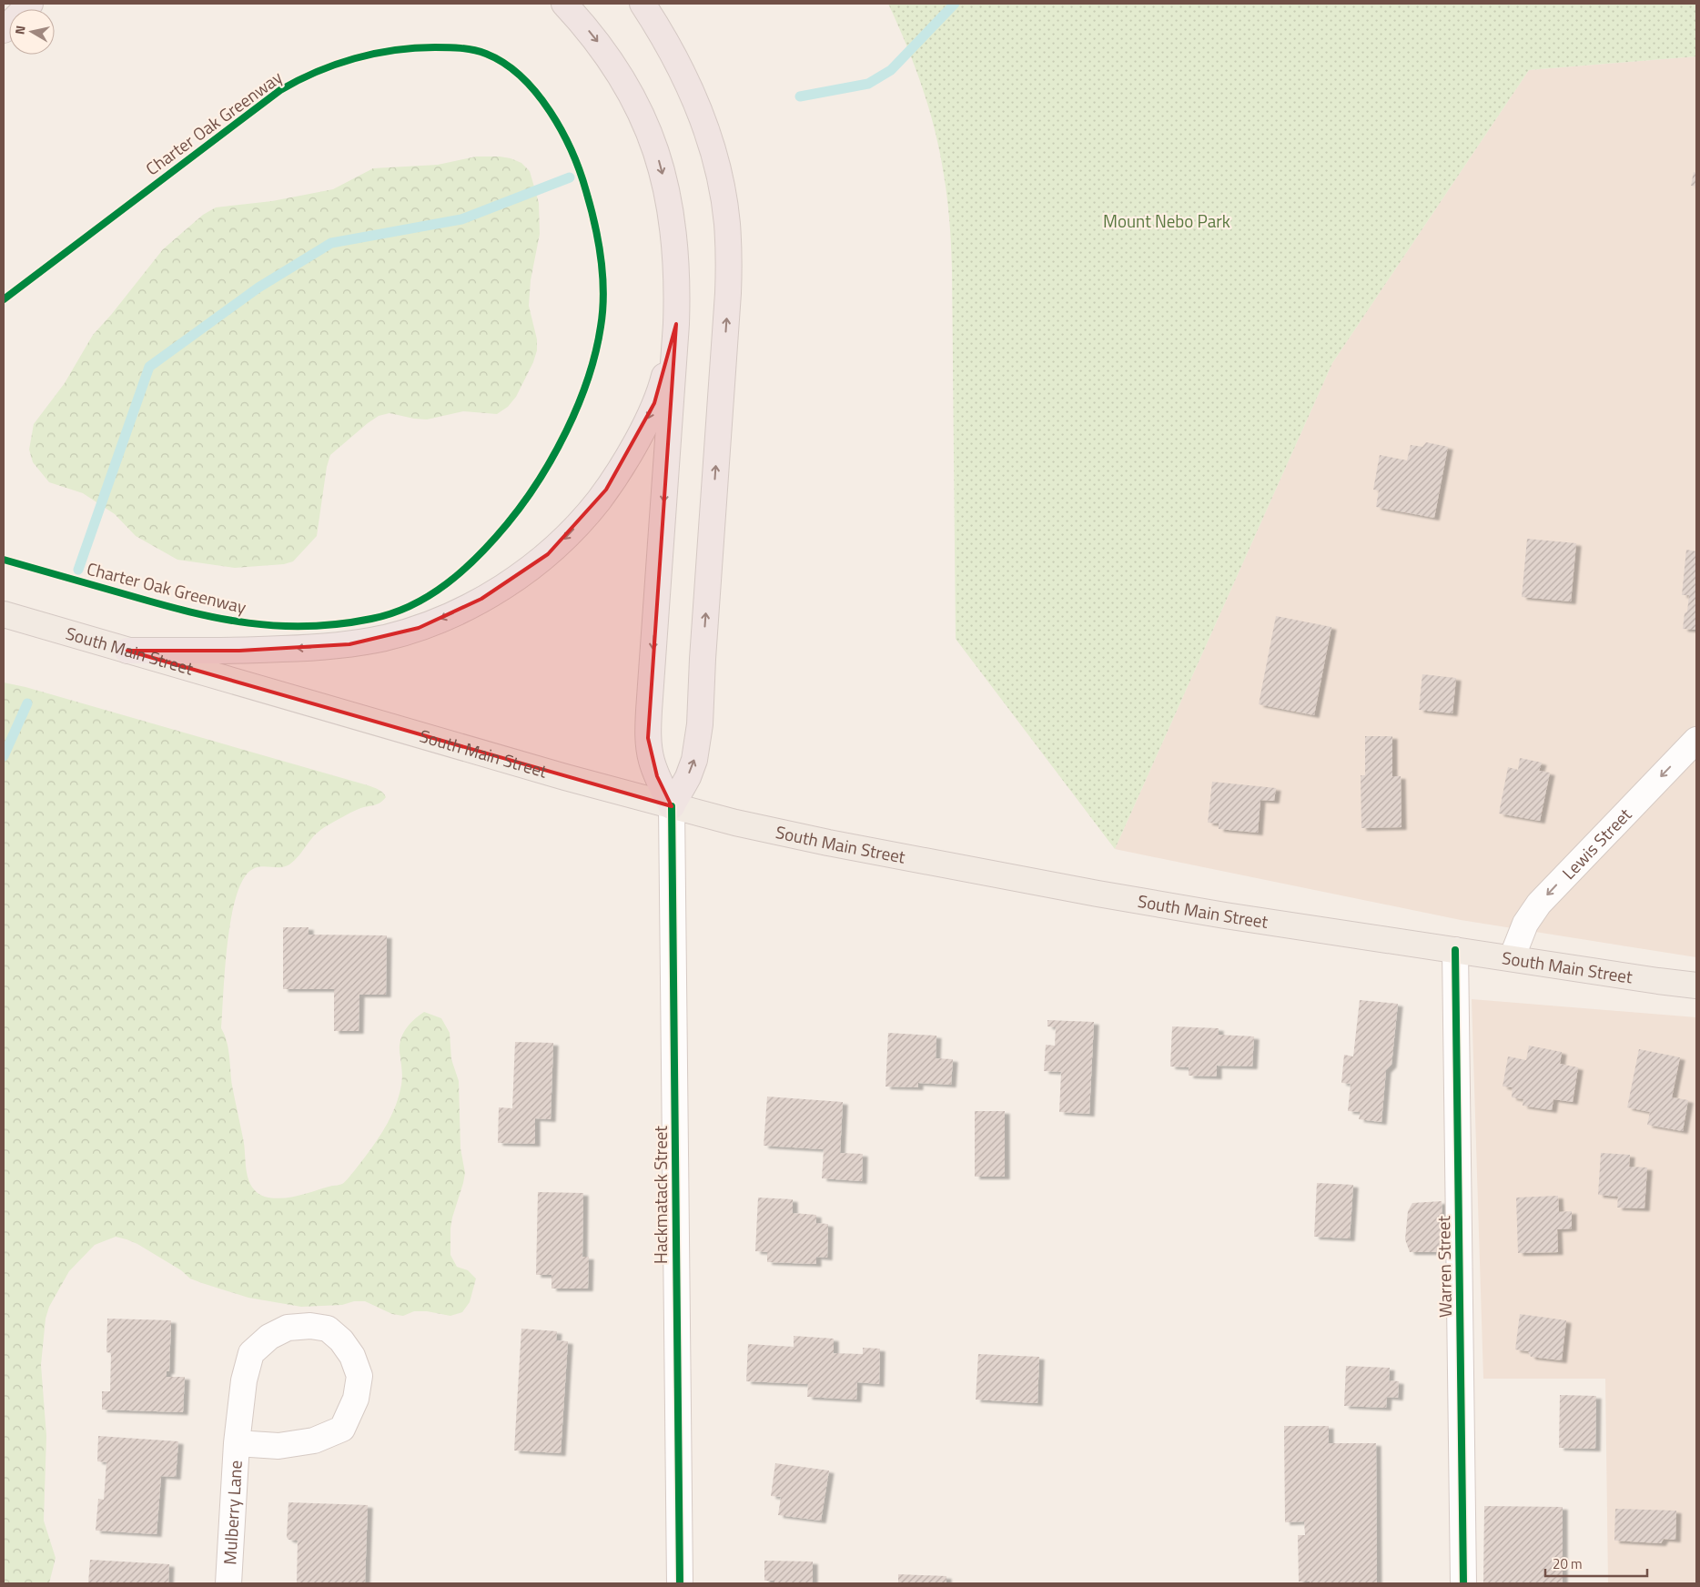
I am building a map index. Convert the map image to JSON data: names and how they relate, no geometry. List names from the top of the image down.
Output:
{
  "streets": {
    "main road": ["South Main Street"],
    "street": [
      "Lewis Street",
      "Hackmatack Street",
      "Warren Street",
      "Mulberry Lane"
    ],
    "cycle path": ["Charter Oak Greenway"]
  },
  "crossings": [
    ["South Main Street", "Lewis Street"],
    ["South Main Street", "Hackmatack Street"],
    ["South Main Street", "Warren Street"]
  ],
  "one_way": ["Lewis Street"],
  "parks": ["Mount Nebo Park"],
  "scale_bar": "20 m",
  "north": "left"
}
